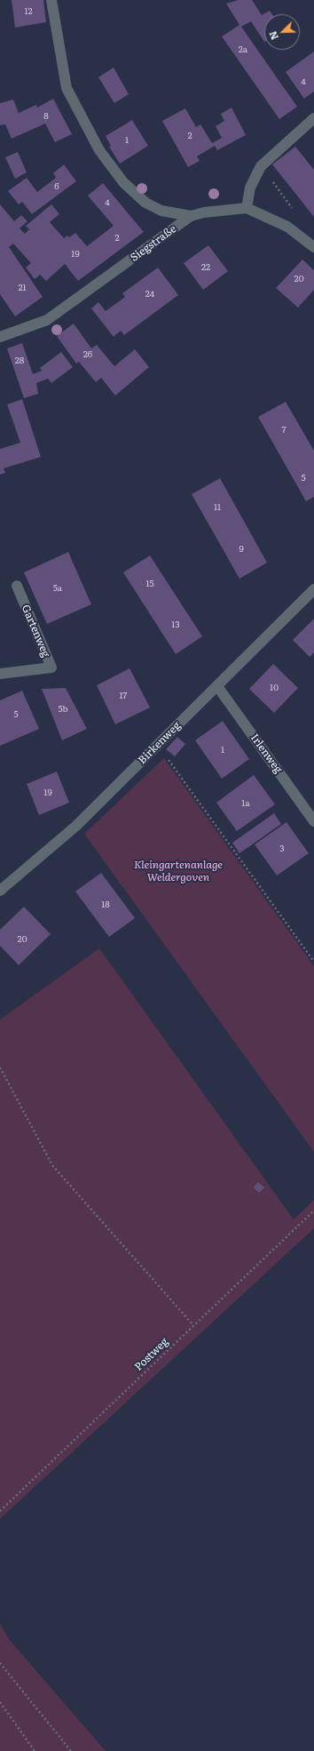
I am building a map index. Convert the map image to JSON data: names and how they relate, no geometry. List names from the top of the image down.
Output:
{
  "streets": {
    "street": [
      "Siegstraße",
      "Gartenweg",
      "Birkenweg",
      "Irlenweg"
    ],
    "path": ["Postweg"]
  },
  "crossings": [
    ["Birkenweg", "Irlenweg"]
  ],
  "parks": ["Kleingartenanlage Weldergoven"],
  "house_numbers": [
    "12",
    "2a",
    "4",
    "8",
    "2",
    "1",
    "6",
    "4",
    "2",
    "19",
    "22",
    "20",
    "21",
    "24",
    "26",
    "28",
    "7",
    "5",
    "11",
    "9",
    "15",
    "5a",
    "13",
    "10",
    "17",
    "5b",
    "5",
    "1",
    "19",
    "1a",
    "3",
    "18",
    "20"
  ],
  "north": "bottom left"
}
